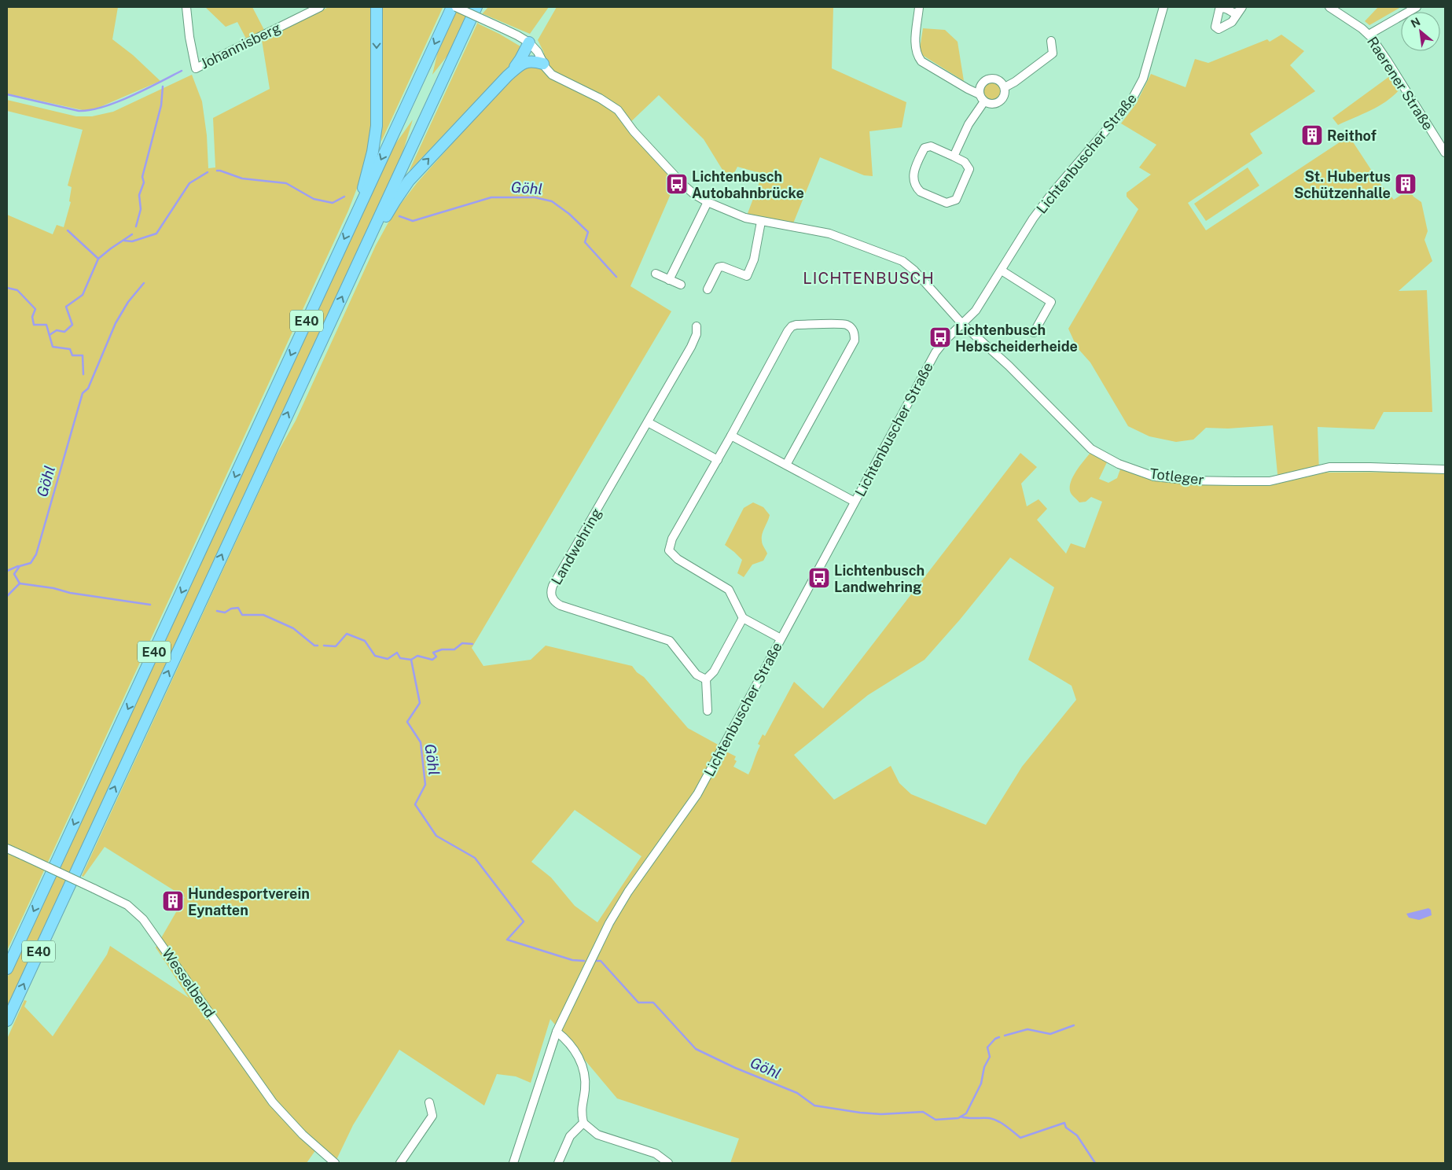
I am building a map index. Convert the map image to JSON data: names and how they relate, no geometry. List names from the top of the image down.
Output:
{
  "streets": {
    "highway": ["E40"],
    "street": [
      "Johannisberg",
      "Raerener Straße",
      "Lichtenbuscher Straße",
      "Totleger",
      "Landwehring",
      "Wesselbend"
    ]
  },
  "crossings": [
    ["Lichtenbuscher Straße", "Totleger"]
  ],
  "districts": ["LICHTENBUSCH"],
  "water": ["Göhl"],
  "places": {
    "building": ["Reithof", "St. Hubertus Schützenhalle", "Hundesportverein Eynatten"],
    "bus stop": ["Lichtenbusch Autobahnbrücke", "Lichtenbusch Hebscheiderheide", "Lichtenbusch Landwehring"]
  },
  "north": "top left"
}
